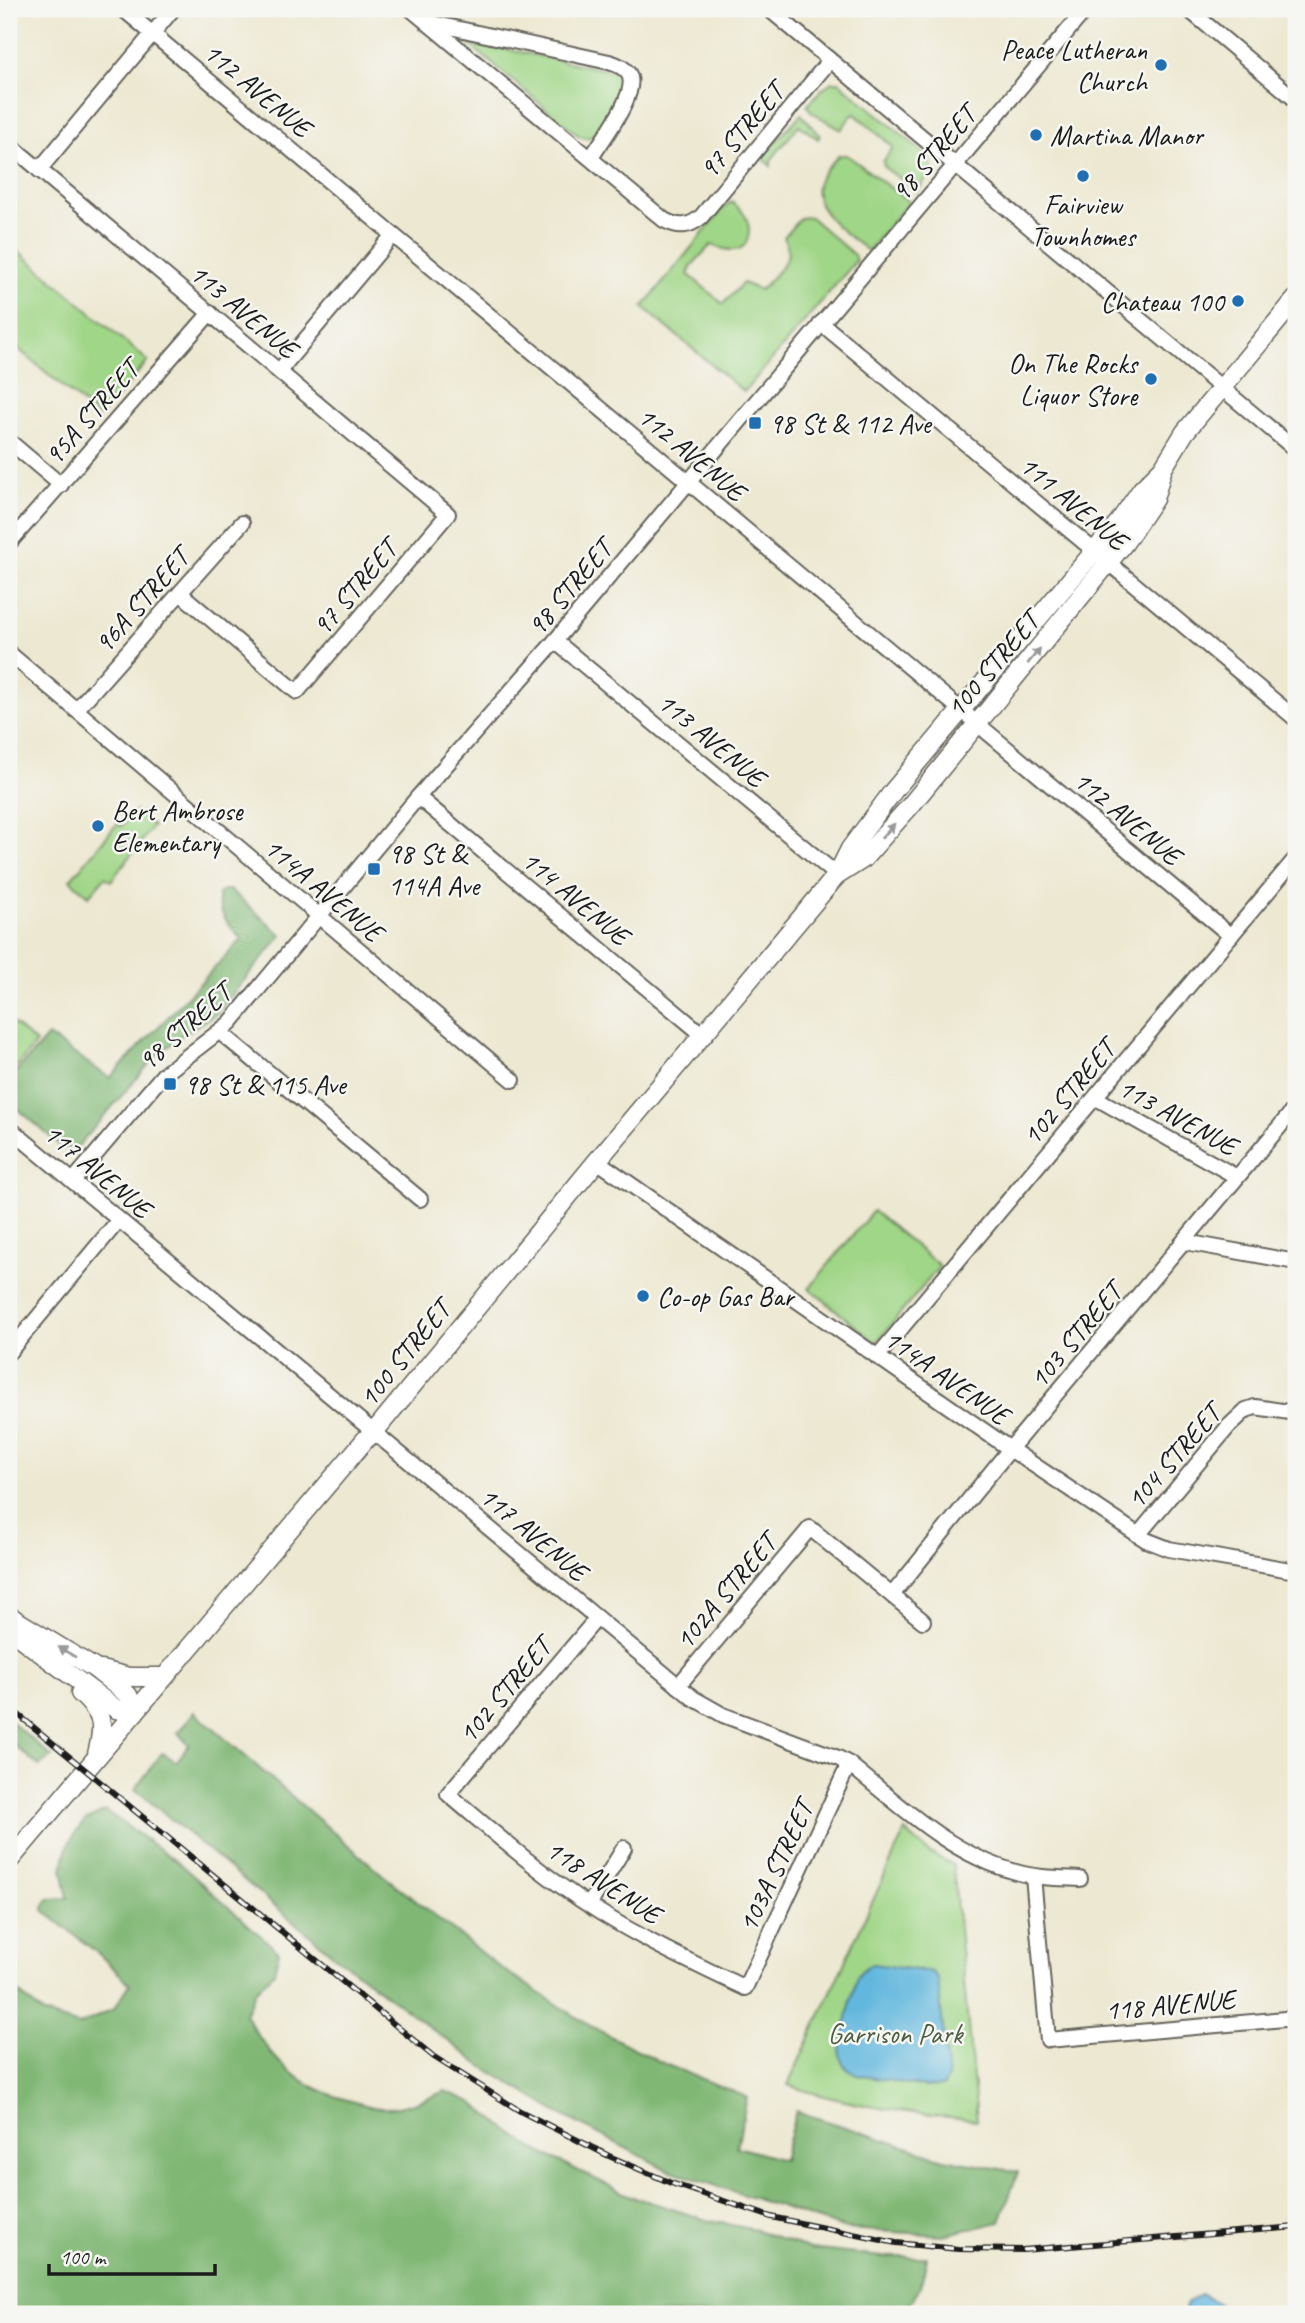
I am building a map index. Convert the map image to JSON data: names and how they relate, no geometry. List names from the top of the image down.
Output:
{
  "streets": {
    "main road": ["100 STREET"],
    "street": [
      "112 AVENUE",
      "97 STREET",
      "98 STREET",
      "113 AVENUE",
      "95A STREET",
      "111 AVENUE",
      "96A STREET",
      "114A AVENUE",
      "114 AVENUE",
      "102 STREET",
      "117 AVENUE",
      "103 STREET",
      "104 STREET",
      "102A STREET",
      "103A STREET",
      "118 AVENUE"
    ]
  },
  "crossings": [
    ["112 AVENUE", "98 STREET"],
    ["112 AVENUE", "100 STREET"],
    ["112 AVENUE", "102 STREET"],
    ["97 STREET", "113 AVENUE"],
    ["97 STREET", "96A STREET"],
    ["98 STREET", "113 AVENUE"],
    ["98 STREET", "111 AVENUE"],
    ["98 STREET", "114A AVENUE"],
    ["98 STREET", "114 AVENUE"],
    ["98 STREET", "117 AVENUE"],
    ["113 AVENUE", "95A STREET"],
    ["113 AVENUE", "100 STREET"],
    ["113 AVENUE", "102 STREET"],
    ["113 AVENUE", "103 STREET"],
    ["111 AVENUE", "100 STREET"],
    ["96A STREET", "114A AVENUE"],
    ["100 STREET", "114A AVENUE"],
    ["100 STREET", "114 AVENUE"],
    ["100 STREET", "117 AVENUE"],
    ["114A AVENUE", "102 STREET"],
    ["114A AVENUE", "103 STREET"],
    ["114A AVENUE", "104 STREET"],
    ["102 STREET", "117 AVENUE"],
    ["102 STREET", "118 AVENUE"],
    ["117 AVENUE", "102A STREET"],
    ["117 AVENUE", "103A STREET"],
    ["117 AVENUE", "118 AVENUE"],
    ["103 STREET", "102A STREET"],
    ["103A STREET", "118 AVENUE"]
  ],
  "parks": ["Garrison Park"],
  "places": {
    "other": [
      "Peace Lutheran Church",
      "Martina Manor",
      "Fairview Townhomes",
      "Chateau 100",
      "On The Rocks Liquor Store",
      "Bert Ambrose Elementary",
      "Co-op Gas Bar"
    ],
    "transit": ["98 St & 112 Ave", "98 St & 114A Ave", "98 St & 115 Ave"]
  },
  "scale_bar": "100 m"
}
